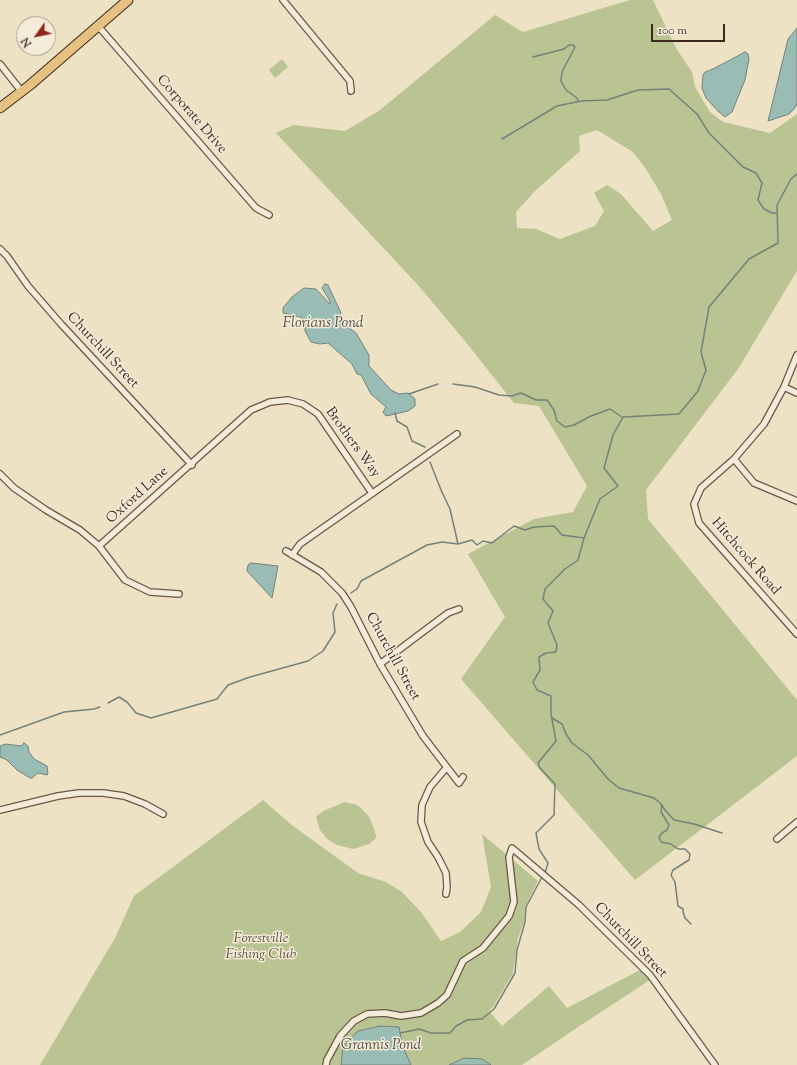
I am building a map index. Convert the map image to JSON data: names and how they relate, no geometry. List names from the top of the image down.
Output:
{
  "streets": {
    "street": [
      "Corporate Drive",
      "Churchill Street",
      "Brothers Way",
      "Oxford Lane",
      "Hitchcock Road"
    ]
  },
  "crossings": [
    ["Churchill Street", "Brothers Way"],
    ["Churchill Street", "Oxford Lane"],
    ["Brothers Way", "Oxford Lane"]
  ],
  "water": ["Florians Pond", "Grannis Pond"],
  "parks": ["Forestville Fishing Club"],
  "scale_bar": "100 m",
  "north": "bottom left"
}
